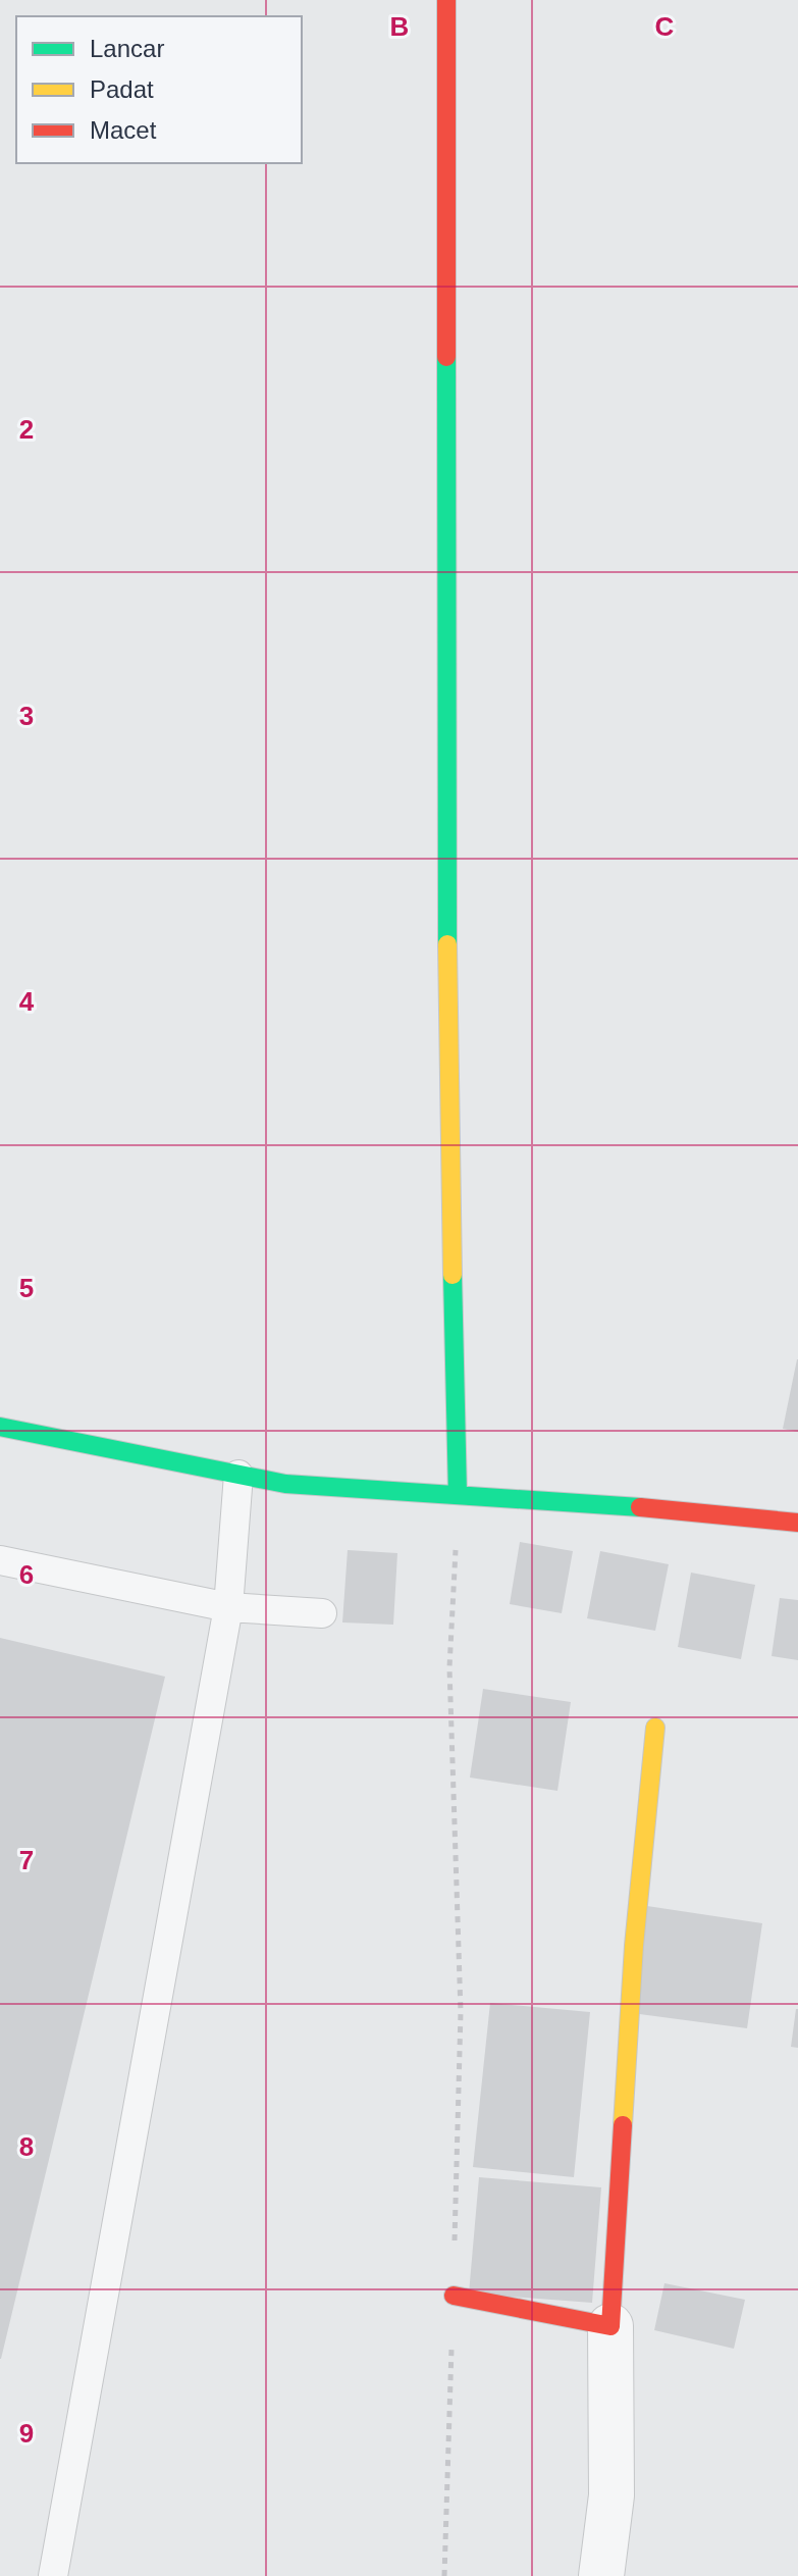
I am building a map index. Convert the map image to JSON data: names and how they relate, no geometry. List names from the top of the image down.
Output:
{
  "legend": ["Lancar", "Padat", "Macet"],
  "grid": {
    "columns": ["B", "C"],
    "rows": [
      "2",
      "3",
      "4",
      "5",
      "6",
      "7",
      "8",
      "9"
    ]
  }
}
